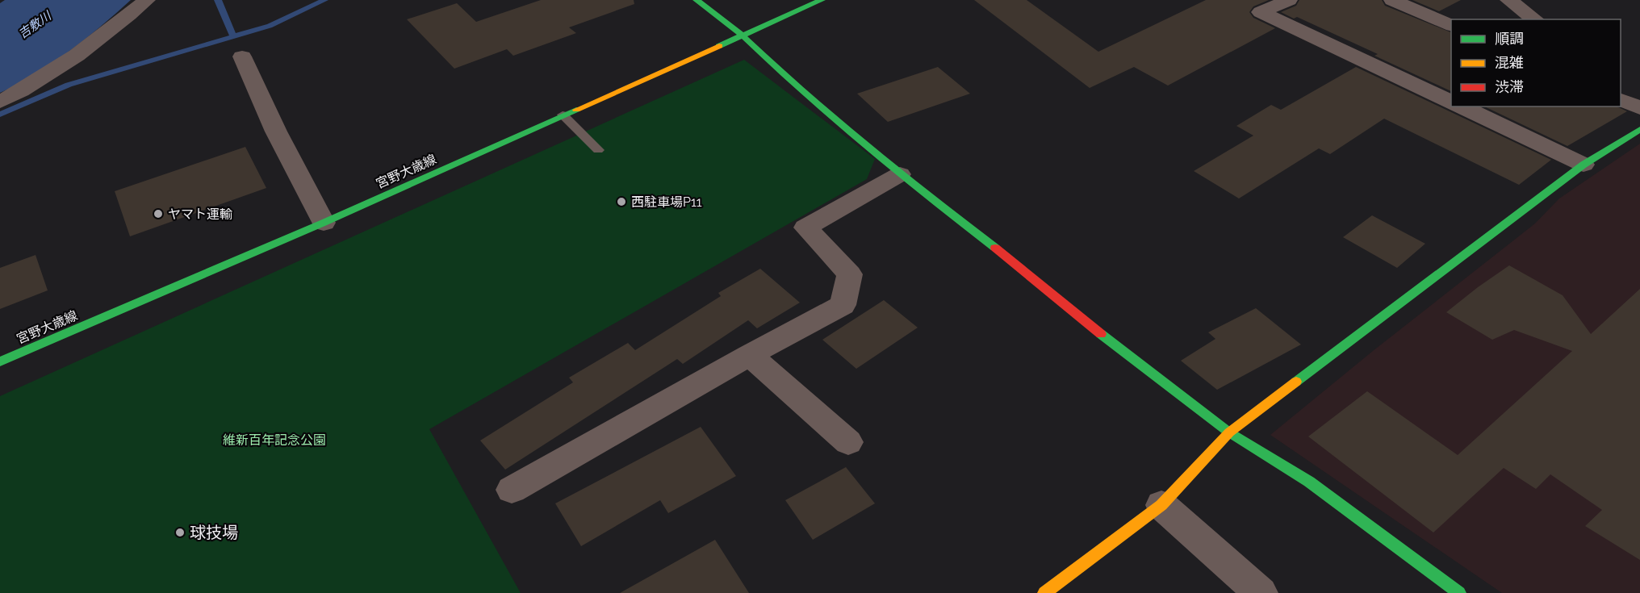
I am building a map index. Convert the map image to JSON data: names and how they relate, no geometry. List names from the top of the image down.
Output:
{
  "streets": {
    "street": ["宮野大歳線"]
  },
  "water": ["吉敷川"],
  "parks": ["維新百年記念公園"],
  "places": ["西駐車場P11", "ヤマト運輸", "球技場"],
  "legend": ["順調", "混雑", "渋滞"]
}
